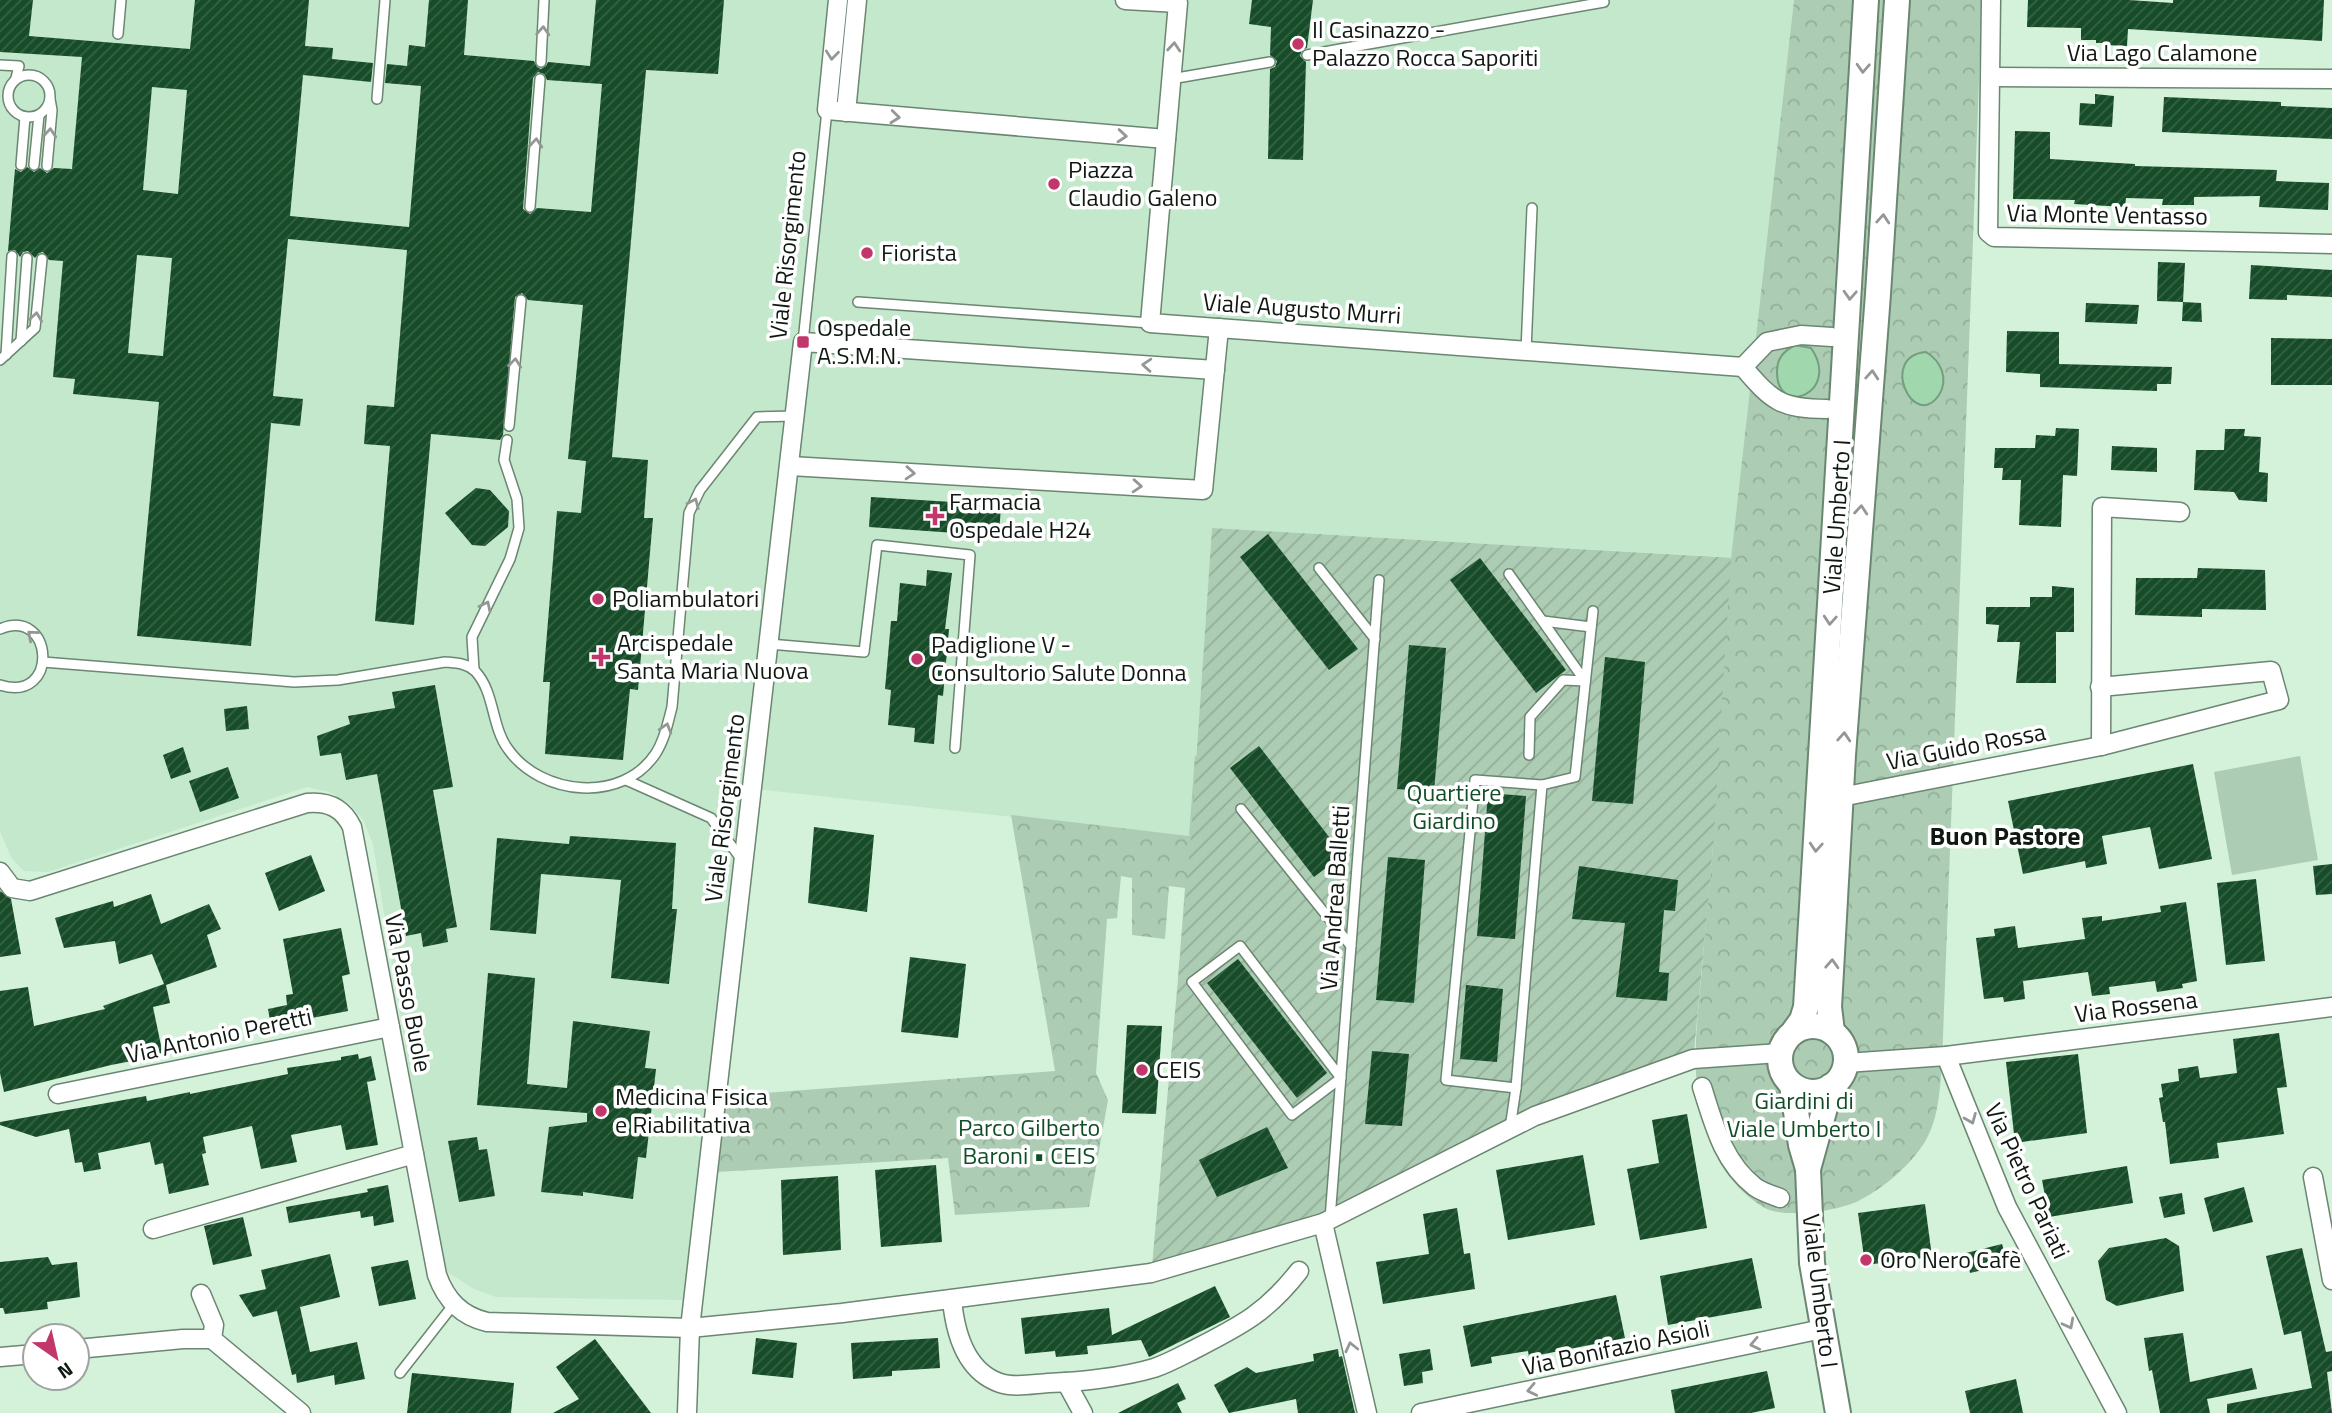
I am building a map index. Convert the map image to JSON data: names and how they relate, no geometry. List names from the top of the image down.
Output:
{
  "streets": {
    "main road": ["Viale Umberto I"],
    "street": [
      "Via Lago Calamone",
      "Via Monte Ventasso",
      "Viale Risorgimento",
      "Viale Augusto Murri",
      "Via Guido Rossa",
      "Via Passo Buole",
      "Via Rossena",
      "Via Antonio Peretti",
      "Via Pietro Pariati",
      "Via Bonifazio Asioli"
    ],
    "lane": ["Via Andrea Balletti"]
  },
  "crossings": [
    ["Via Lago Calamone", "Via Monte Ventasso"],
    ["Viale Umberto I", "Via Guido Rossa"],
    ["Viale Umberto I", "Via Bonifazio Asioli"],
    ["Via Passo Buole", "Via Antonio Peretti"],
    ["Via Rossena", "Via Pietro Pariati"]
  ],
  "one_way": ["Via Pietro Pariati", "Via Bonifazio Asioli"],
  "districts": ["Buon Pastore"],
  "parks": ["Quartiere Giardino", "Giardini di Viale Umberto I", "Parco Gilberto Baroni • CEIS"],
  "places": {
    "other": [
      "Il Casinazzo - Palazzo Rocca Saporiti",
      "Piazza Claudio Galeno",
      "Fiorista",
      "Poliambulatori",
      "Padiglione V - Consultorio Salute Donna",
      "CEIS",
      "Medicina Fisica e Riabilitativa",
      "Oro Nero Cafè"
    ],
    "transit": ["Ospedale A.S.M.N."],
    "health": ["Farmacia Ospedale H24", "Arcispedale Santa Maria Nuova"]
  },
  "north": "bottom right"
}
